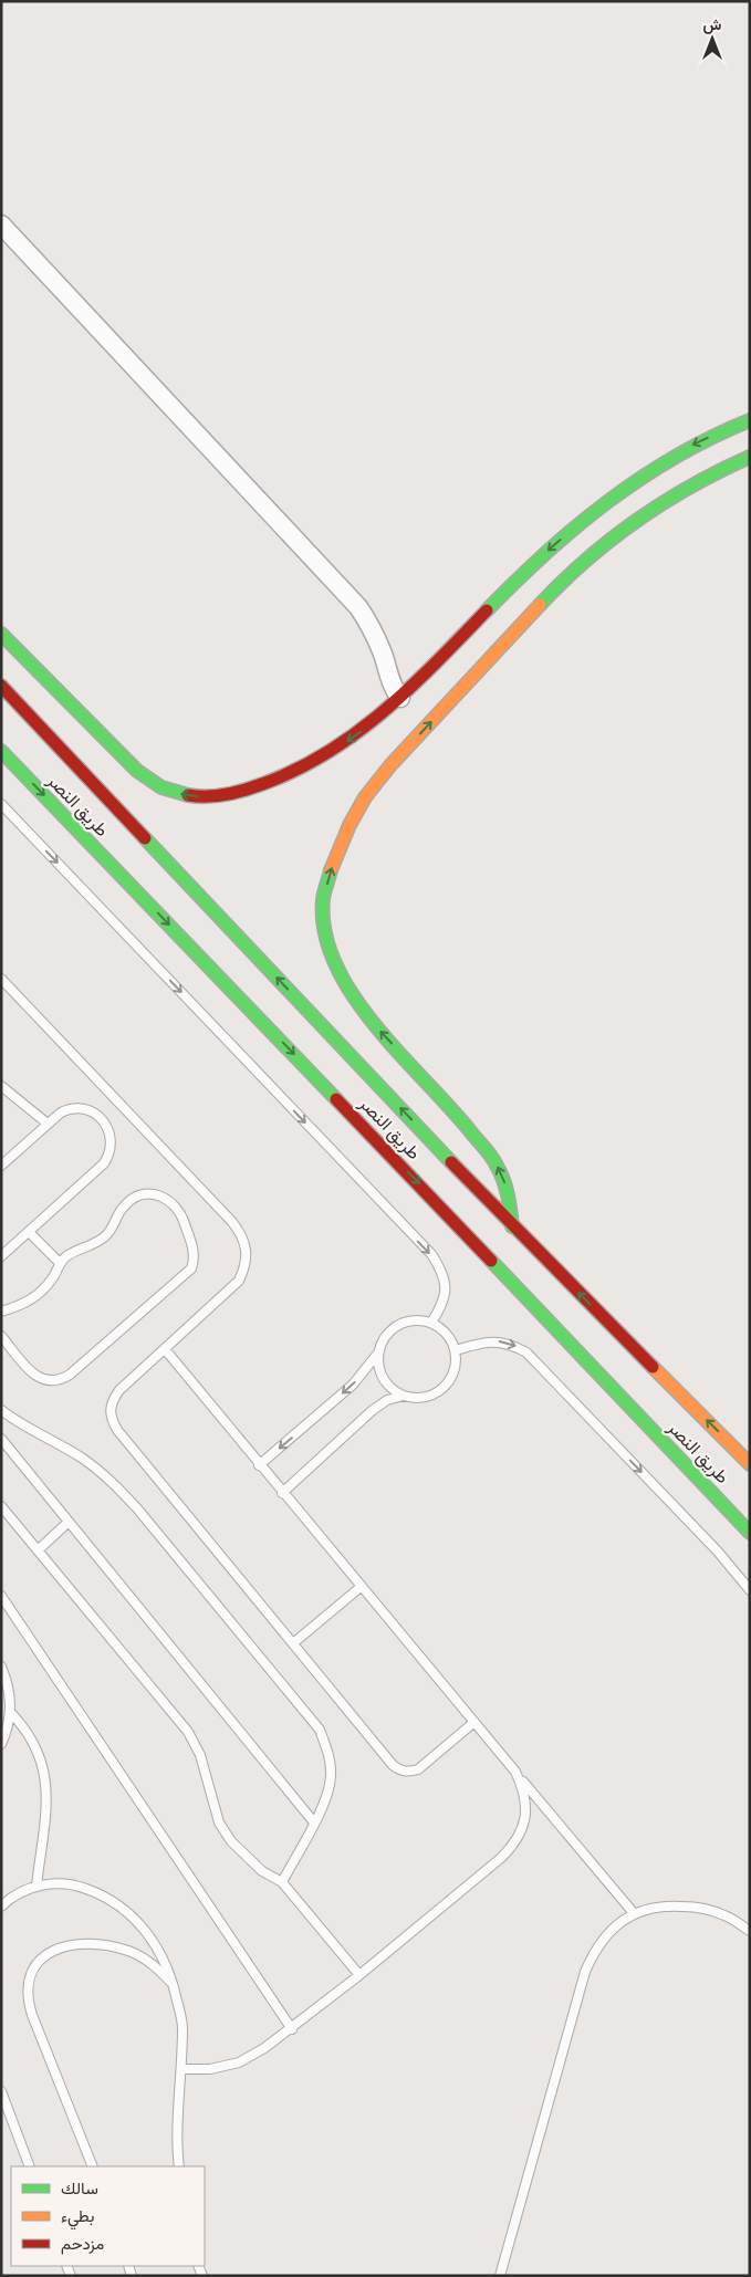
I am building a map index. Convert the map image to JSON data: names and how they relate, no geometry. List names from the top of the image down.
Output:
{
  "streets": {
    "main road": ["طريق النصر"]
  },
  "legend": ["سالك", "بطيء", "مزدحم"],
  "north": "top"
}
